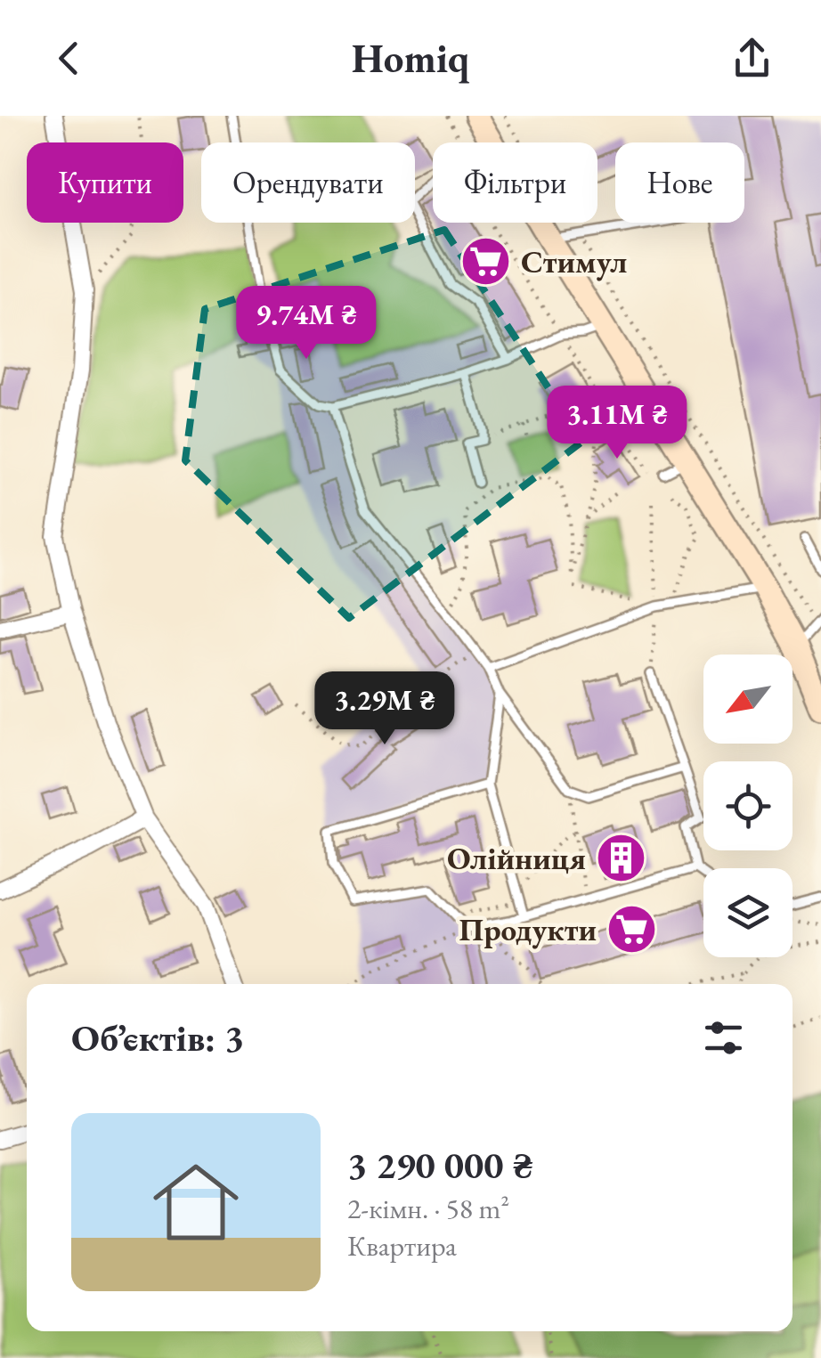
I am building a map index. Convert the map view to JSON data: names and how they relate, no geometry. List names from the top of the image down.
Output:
{
  "places": {
    "supermarket": ["Стимул", "Продукти"],
    "building": ["Олійниця"]
  },
  "north": "bottom left",
  "page": {
    "header": "Homiq",
    "chip": [
      "Купити",
      "Орендувати",
      "Фільтри",
      "Нове"
    ],
    "price": ["9.74M ₴", "3.11M ₴", "3.29M ₴"],
    "heading": "Об’єктів: 3",
    "list": [
      {
        "name": "3 290 000 ₴",
        "note": "2-кімн. · 58 m² · Квартира"
      }
    ]
  }
}
